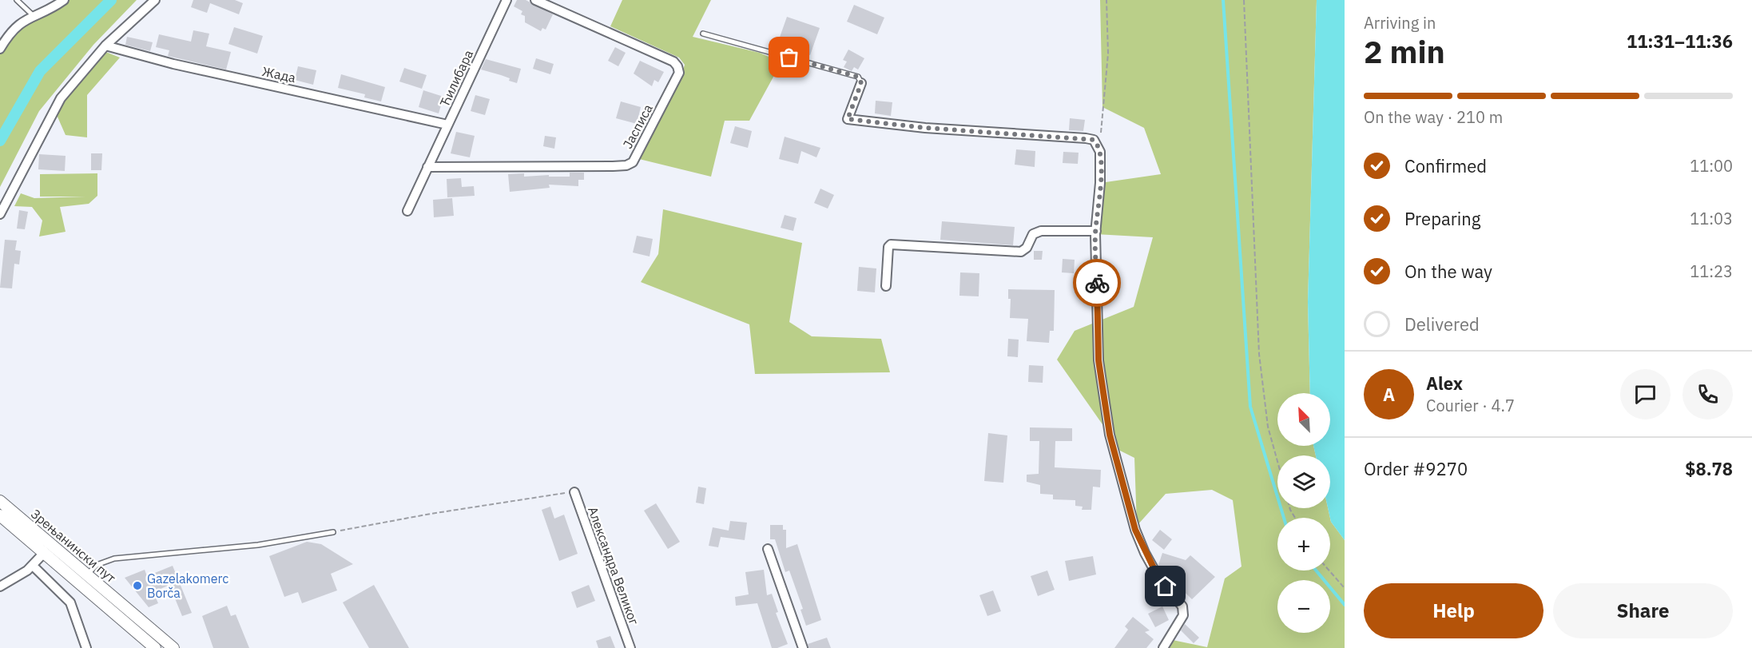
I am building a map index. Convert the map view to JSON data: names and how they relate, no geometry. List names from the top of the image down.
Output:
{
  "streets": {
    "main road": ["Зрењанински пут"],
    "street": [
      "Жада",
      "Ћилибара",
      "Јасписа",
      "Александра Великог"
    ]
  },
  "crossings": [
    ["Жада", "Ћилибара"],
    ["Ћилибара", "Јасписа"]
  ],
  "places": ["Gazelakomerc Borča"],
  "north": "top left",
  "page": {
    "heading": ["2 min", "Arriving in", "11:31–11:36"],
    "panel": [
      "Alex",
      "Courier · 4.7",
      "Order #9270",
      "$8.78"
    ],
    "bar": "On the way · 210 m",
    "list": [
      ["Confirmed", "11:00"],
      ["Preparing", "11:03"],
      ["On the way", "11:23"],
      "Delivered"
    ],
    "round": "A",
    "map_buttons": ["+", "−"],
    "buttons": ["Help", "Share"]
  }
}
